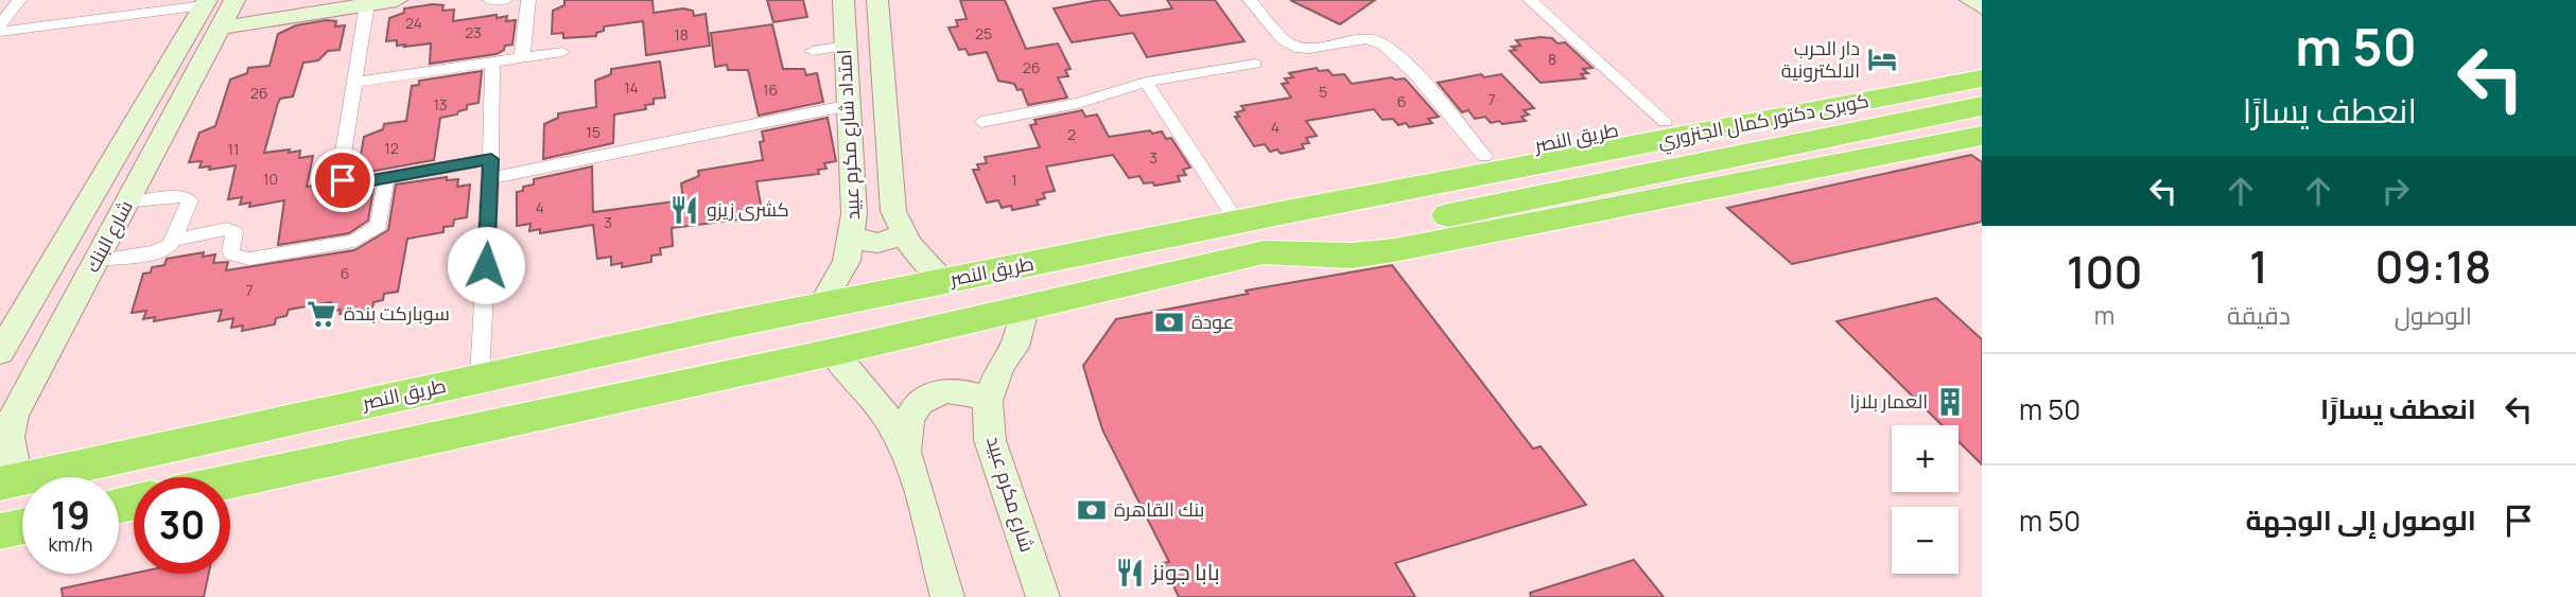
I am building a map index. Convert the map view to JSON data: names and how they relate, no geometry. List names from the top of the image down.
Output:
{
  "streets": {
    "highway": ["كوبرى دكتور كمال الجنزوري", "طريق النصر"],
    "street": ["امتداد شارع مكرم عبيد", "شارع البنك", "شارع مكرم عبيد"]
  },
  "crossings": [
    ["كوبرى دكتور كمال الجنزوري", "طريق النصر"],
    ["امتداد شارع مكرم عبيد", "طريق النصر"],
    ["طريق النصر", "شارع البنك"]
  ],
  "places": {
    "hotel": ["دار الحرب الالكترونية"],
    "restaurant": ["كشرى زيزو", "بابا جونز"],
    "supermarket": ["سوباركت بندة"],
    "bank": ["عودة", "بنك القاهرة"],
    "building": ["العمار بلازا"]
  },
  "house_numbers": [
    "24",
    "23",
    "25",
    "18",
    "8",
    "26",
    "14",
    "16",
    "5",
    "26",
    "7",
    "6",
    "13",
    "4",
    "15",
    "2",
    "12",
    "11",
    "3",
    "10",
    "1",
    "4",
    "3",
    "6",
    "7"
  ],
  "page": {
    "turn": ["50 m", "انعطف يسارًا"],
    "eta": [
      "09:18",
      "الوصول",
      "1",
      "دقيقة",
      "100",
      "m"
    ],
    "list": [
      {
        "name": "انعطف يسارًا",
        "value": "50 m"
      },
      {
        "name": "الوصول إلى الوجهة",
        "value": "50 m"
      }
    ],
    "map_buttons": ["+", "−"],
    "speed": "19 km/h",
    "limit": "30"
  }
}
